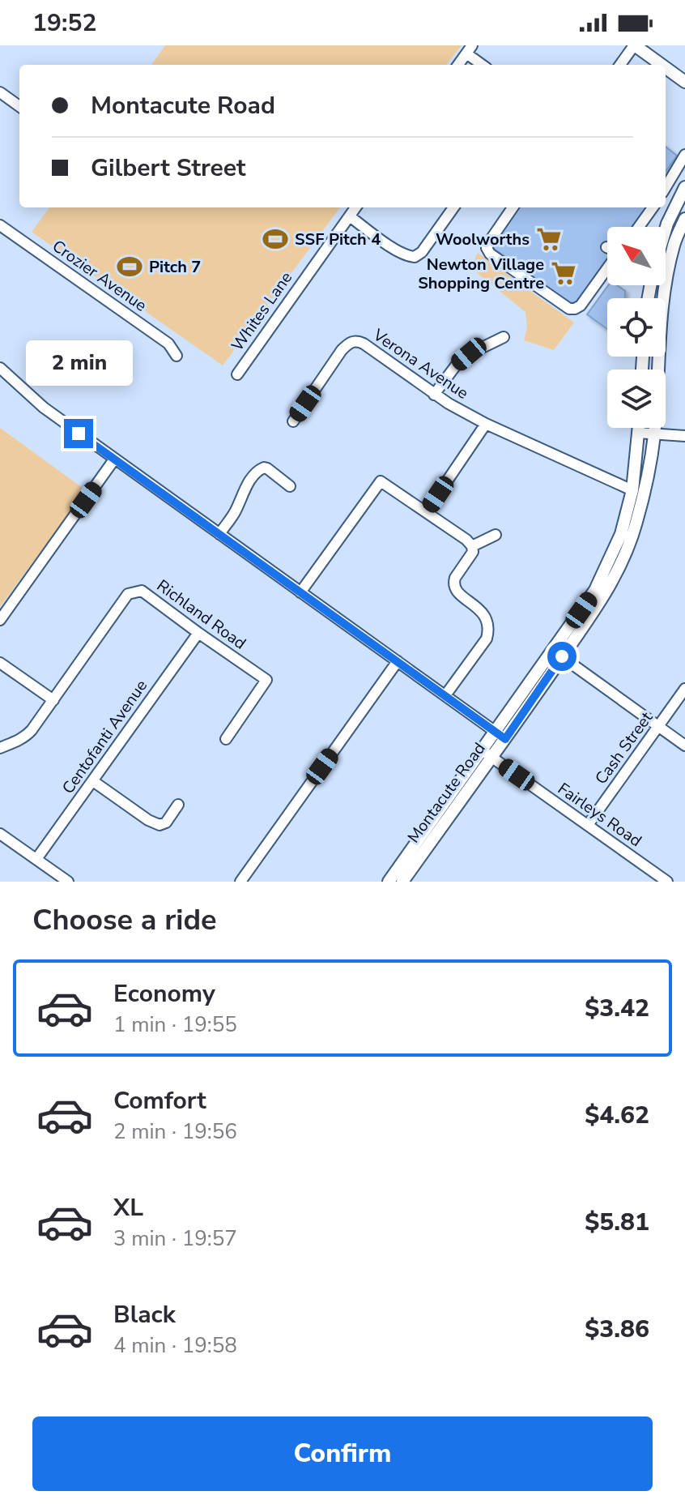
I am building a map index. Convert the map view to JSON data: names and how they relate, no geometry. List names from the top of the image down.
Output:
{
  "streets": {
    "main road": ["Montacute Road"],
    "street": [
      "Crozier Avenue",
      "Whites Lane",
      "Verona Avenue",
      "Richland Road",
      "Centofanti Avenue",
      "Cash Street",
      "Fairleys Road"
    ]
  },
  "crossings": [
    ["Verona Avenue", "Montacute Road"],
    ["Richland Road", "Centofanti Avenue"],
    ["Cash Street", "Fairleys Road"],
    ["Montacute Road", "Fairleys Road"]
  ],
  "places": {
    "sports": ["SSF Pitch 4", "Pitch 7"],
    "supermarket": ["Woolworths", "Newton Village Shopping Centre"]
  },
  "north": "top left",
  "page": {
    "status": "19:52",
    "banner": ["Montacute Road", "Gilbert Street"],
    "bubble": "2 min",
    "heading": "Choose a ride",
    "list": [
      {
        "name": "Economy",
        "note": "1 min · 19:55",
        "value": "$3.42"
      },
      {
        "name": "Comfort",
        "note": "2 min · 19:56",
        "value": "$4.62"
      },
      {
        "name": "XL",
        "note": "3 min · 19:57",
        "value": "$5.81"
      },
      {
        "name": "Black",
        "note": "4 min · 19:58",
        "value": "$3.86"
      }
    ],
    "buttons": "Confirm"
  }
}
